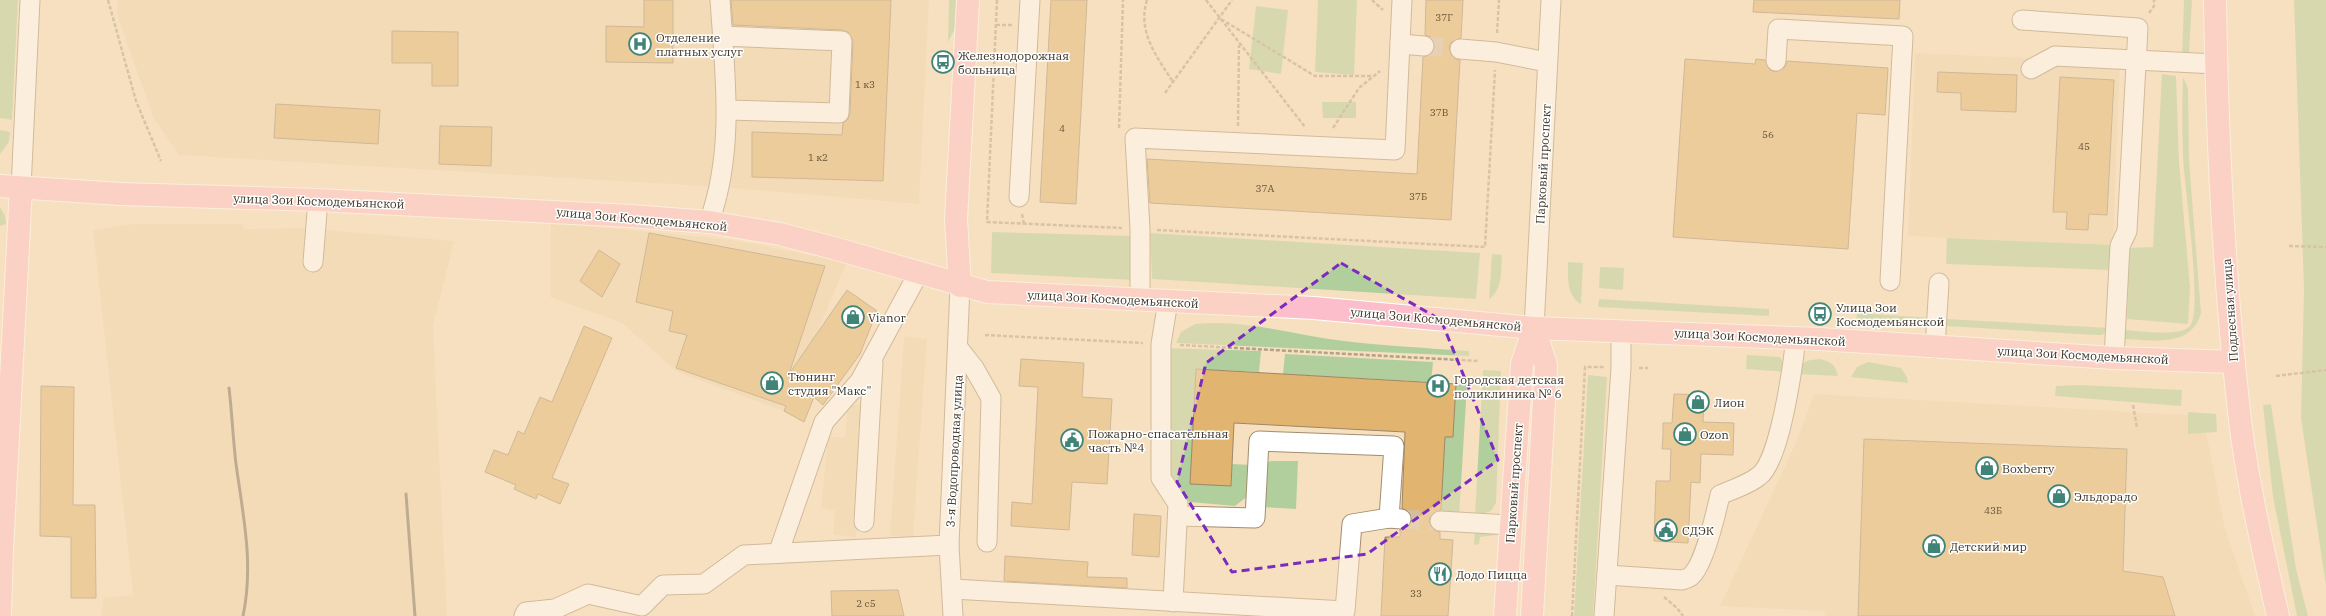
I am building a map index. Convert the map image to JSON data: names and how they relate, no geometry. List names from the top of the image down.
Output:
{
  "streets": {
    "main road": ["Парковый проспект", "улица Зои Космодемьянской", "Подлесная улица"],
    "street": ["3-я Водопроводная улица"]
  },
  "crossings": [
    ["Парковый проспект", "улица Зои Космодемьянской"],
    ["улица Зои Космодемьянской", "Подлесная улица"],
    ["улица Зои Космодемьянской", "3-я Водопроводная улица"]
  ],
  "places": {
    "hospital": ["Отделение платных услуг", "Городская детская поликлиника № 6"],
    "bus stop": ["Железнодорожная больница", "Улица Зои Космодемьянской"],
    "shop": [
      "Vianor",
      "Тюнинг студия \"Макс\"",
      "Лион",
      "Ozon",
      "Boxberry",
      "Эльдорадо",
      "Детский мир"
    ],
    "public building": ["Пожарно-спасательная часть №4", "СДЭК"],
    "restaurant": ["Додо Пицца"]
  },
  "house_numbers": [
    "37Г",
    "1 к3",
    "37В",
    "4",
    "56",
    "45",
    "1 к2",
    "37А",
    "37Б",
    "43Б",
    "33",
    "2 с5"
  ]
}
